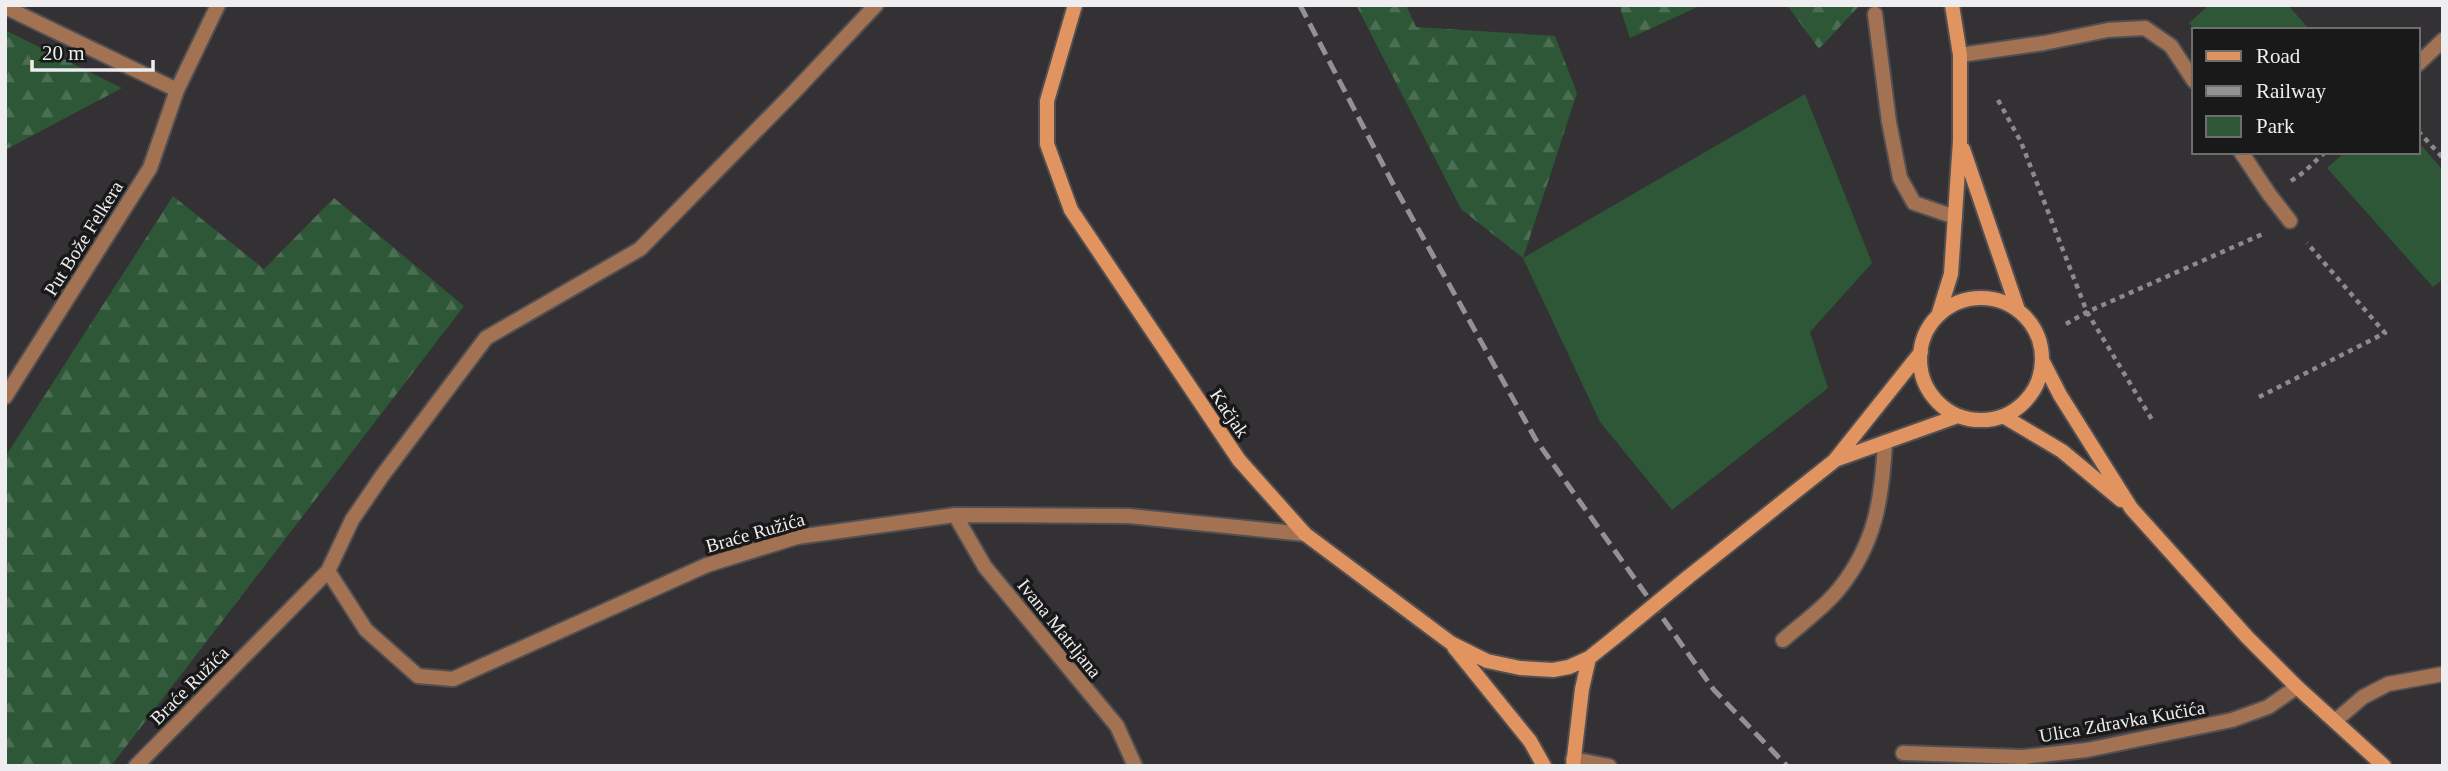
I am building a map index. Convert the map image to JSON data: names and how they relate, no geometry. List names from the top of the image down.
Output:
{
  "streets": {
    "main road": ["Kačjak"],
    "street": [
      "Put Bože Felkera",
      "Braće Ružića",
      "Ivana Matrljana",
      "Ulica Zdravka Kučića"
    ]
  },
  "crossings": [
    ["Kačjak", "Braće Ružića"],
    ["Braće Ružića", "Ivana Matrljana"]
  ],
  "legend": ["Road", "Railway", "Park"],
  "scale_bar": "20 m"
}
